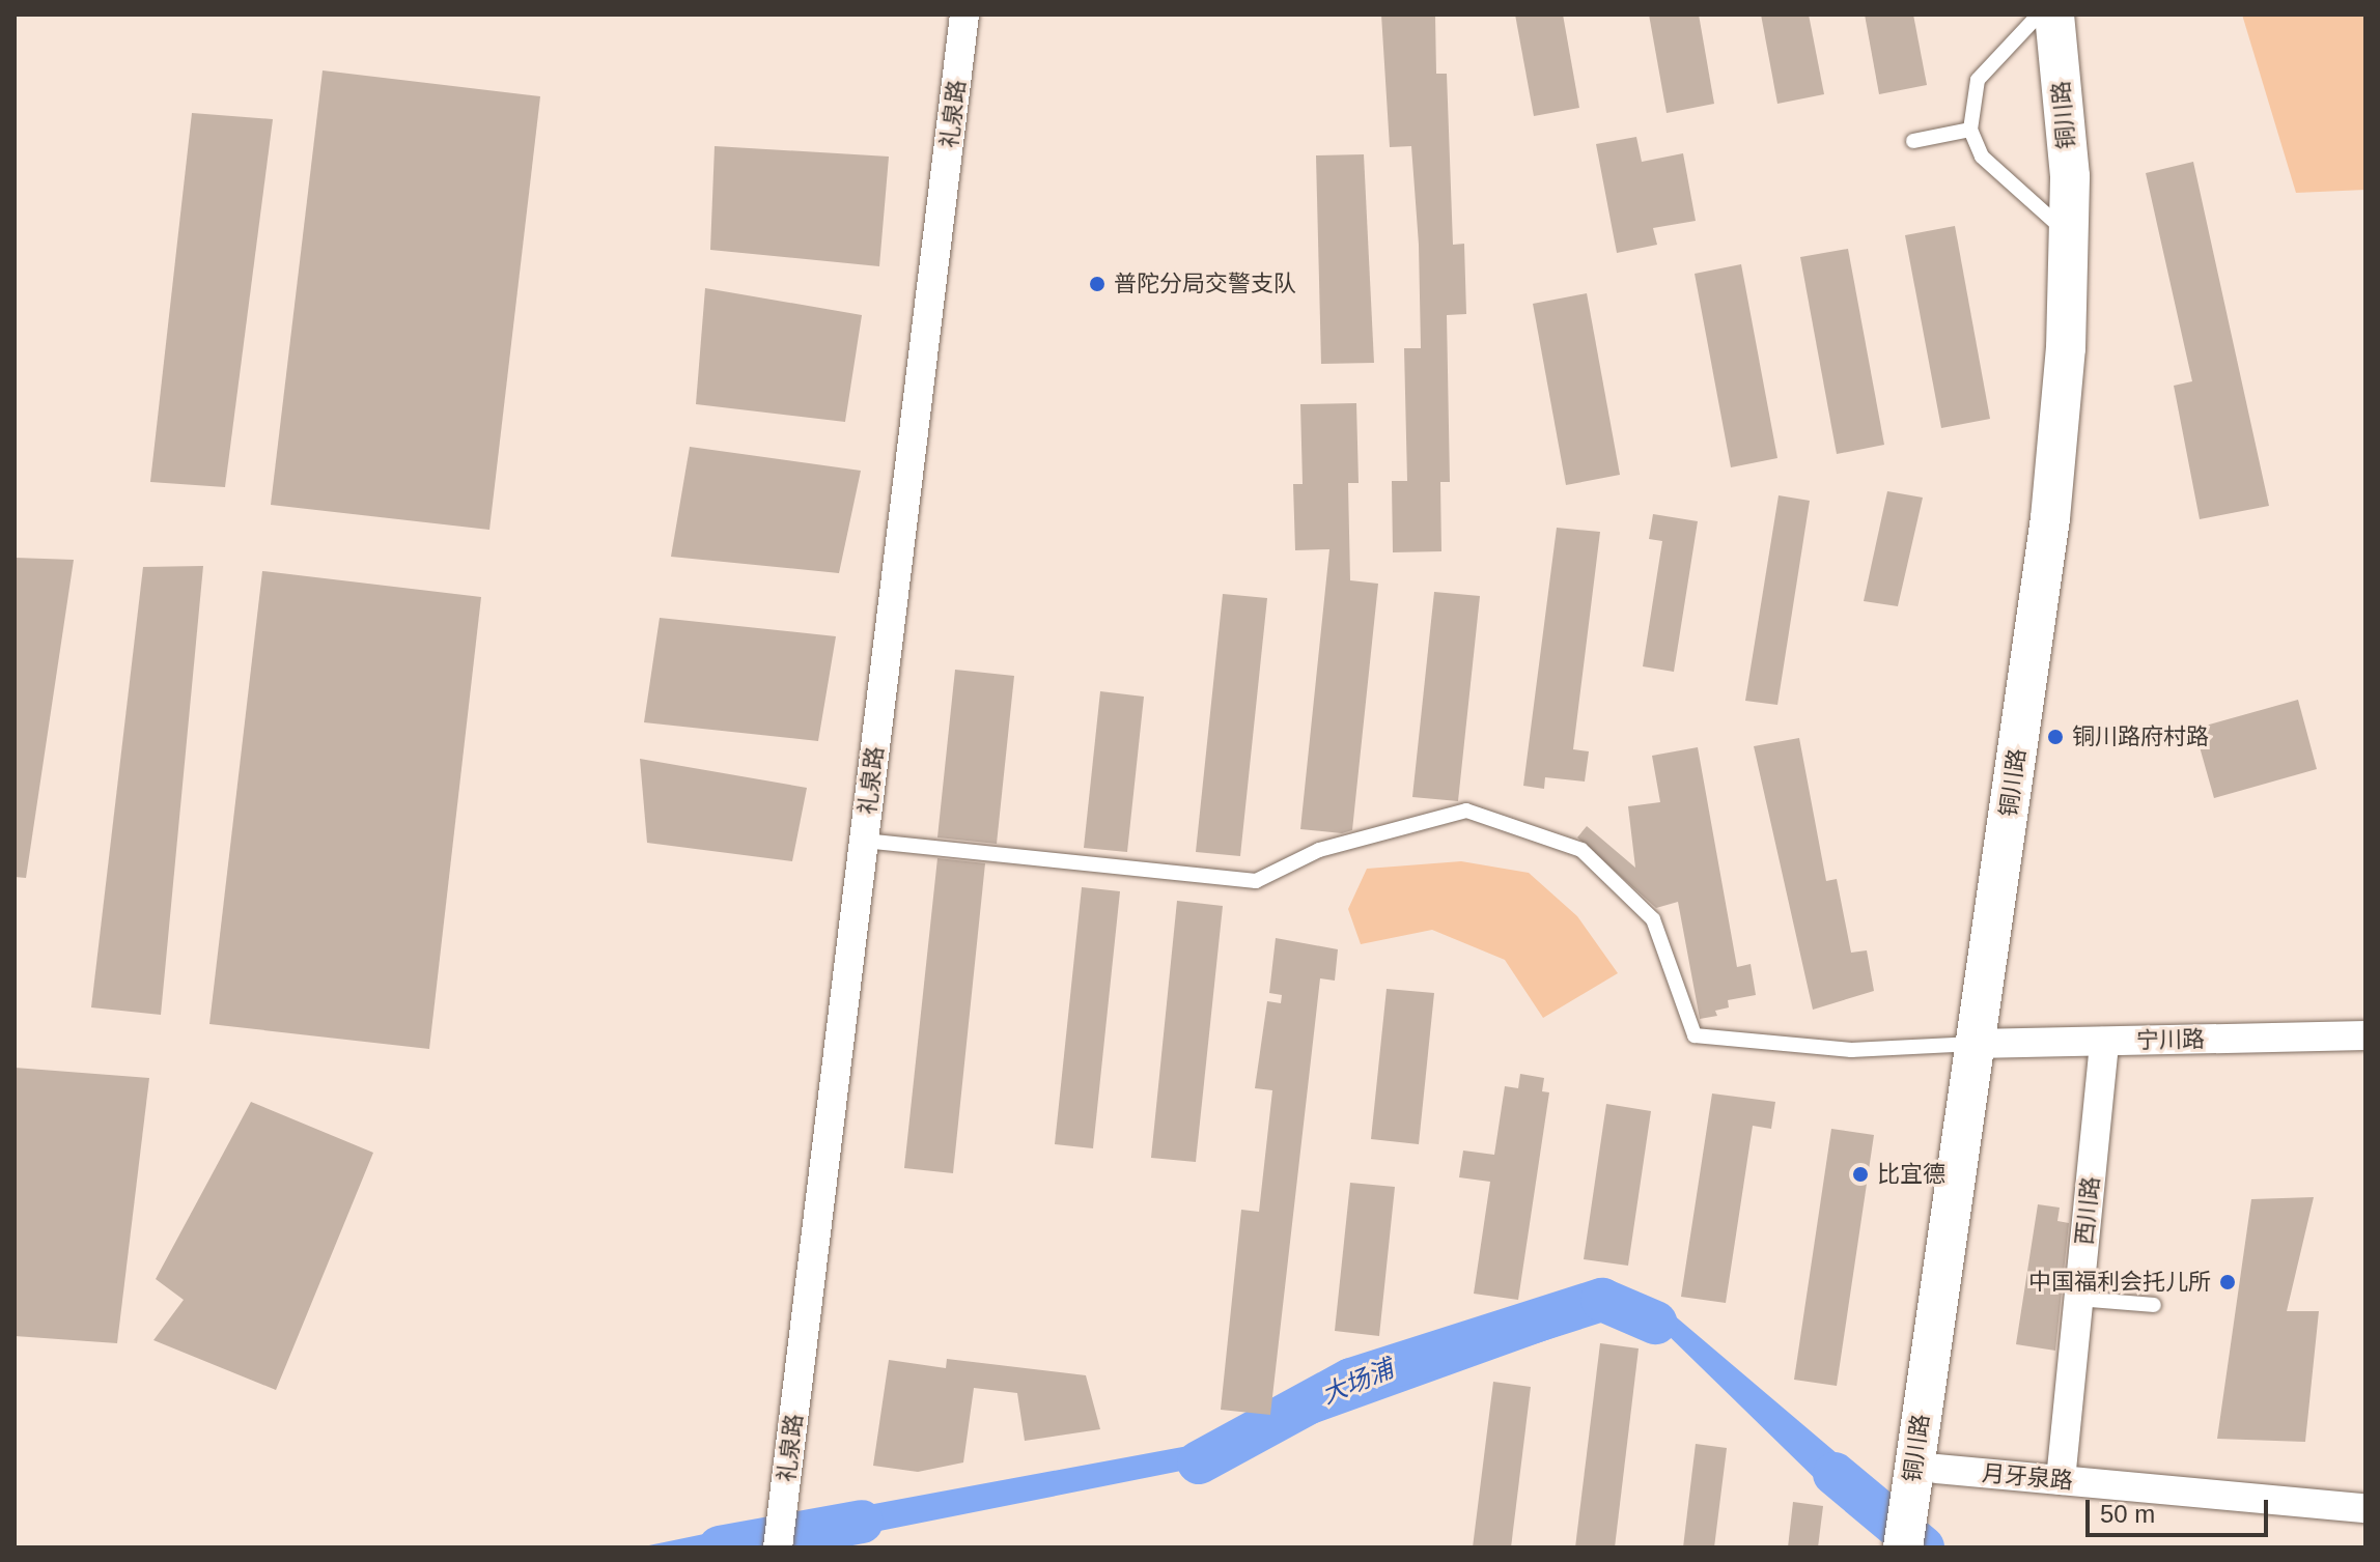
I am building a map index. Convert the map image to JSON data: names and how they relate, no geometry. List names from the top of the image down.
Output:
{
  "streets": {
    "main road": ["铜川路"],
    "street": [
      "礼泉路",
      "宁川路",
      "西川路",
      "月牙泉路"
    ]
  },
  "crossings": [
    ["铜川路", "宁川路"],
    ["铜川路", "月牙泉路"],
    ["宁川路", "西川路"],
    ["西川路", "月牙泉路"]
  ],
  "water": ["大场浦"],
  "places": [
    "普陀分局交警支队",
    "铜川路府村路",
    "比宜德",
    "中国福利会托儿所"
  ],
  "scale_bar": "50 m"
}
